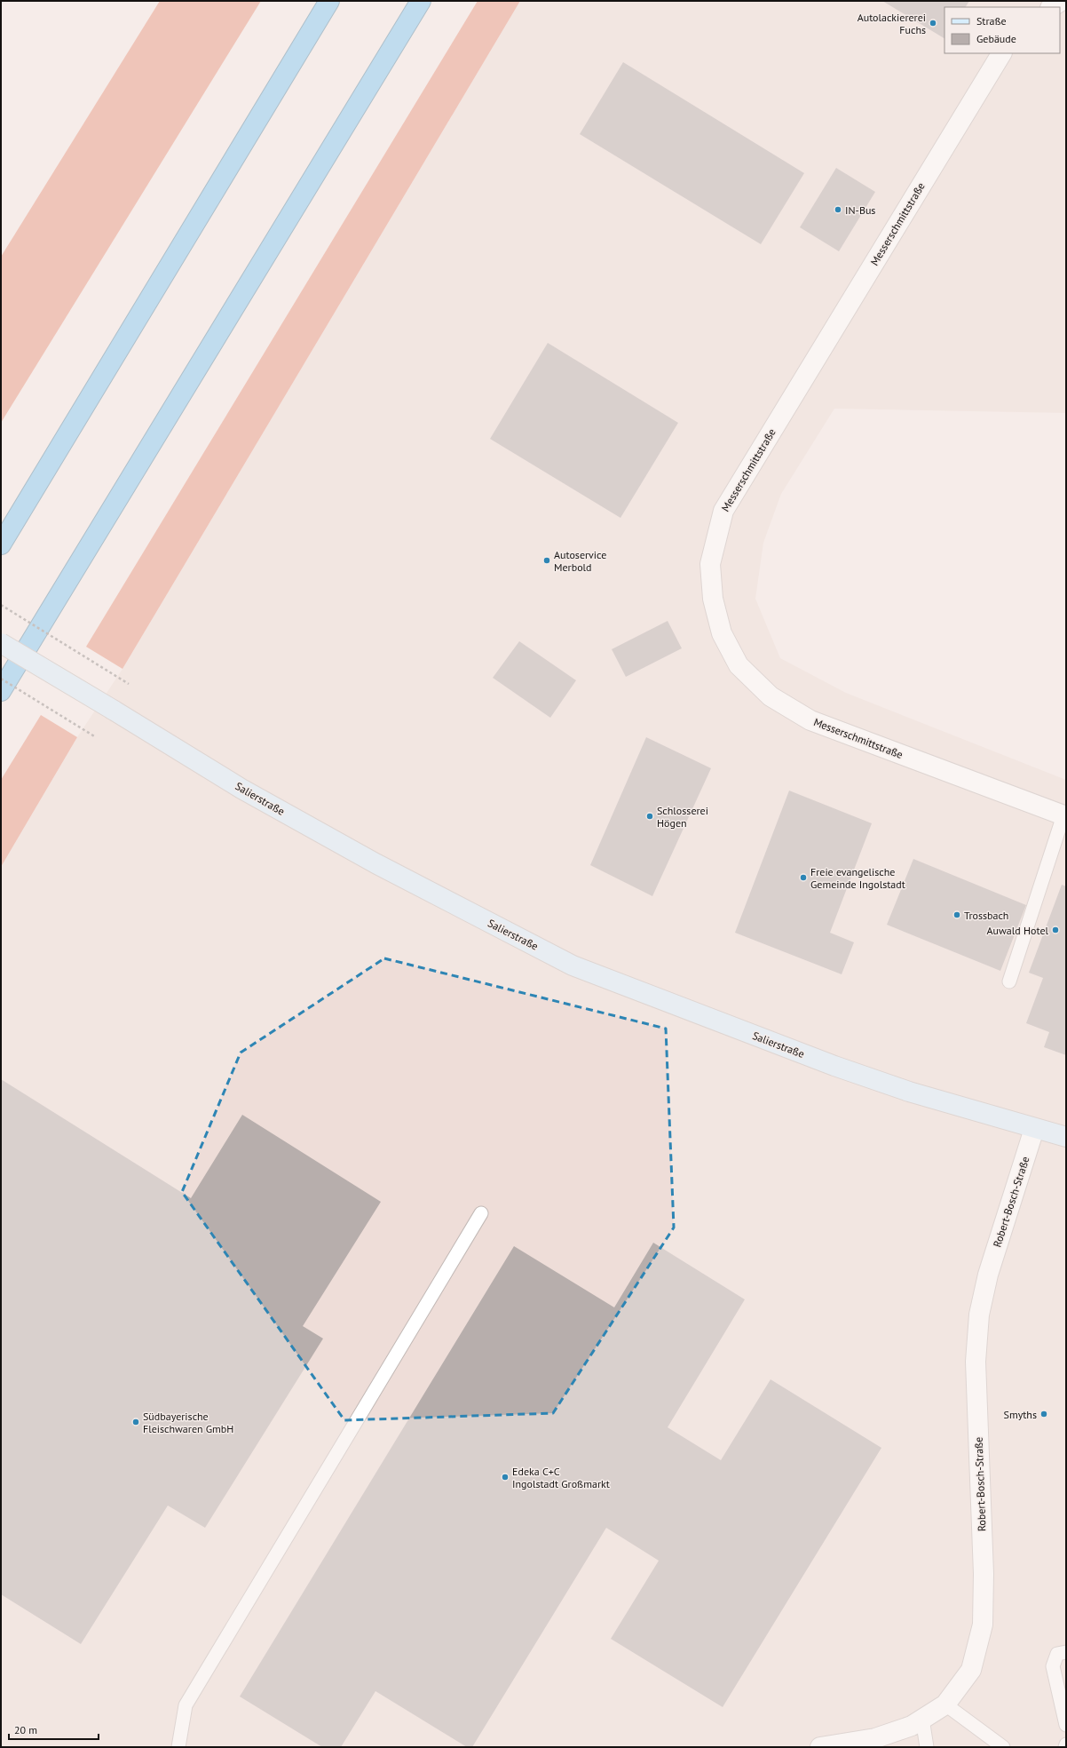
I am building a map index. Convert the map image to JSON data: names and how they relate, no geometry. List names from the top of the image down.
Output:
{
  "streets": {
    "main road": ["Salierstraße"],
    "street": ["Messerschmittstraße", "Robert-Bosch-Straße"]
  },
  "crossings": [
    ["Salierstraße", "Robert-Bosch-Straße"]
  ],
  "places": [
    "Autolackiererei Fuchs",
    "IN-Bus",
    "Autoservice Merbold",
    "Schlosserei Högen",
    "Freie evangelische Gemeinde Ingolstadt",
    "Trossbach",
    "Auwald Hotel",
    "Smyths",
    "Südbayerische Fleischwaren GmbH",
    "Edeka C+C Ingolstadt Großmarkt"
  ],
  "legend": ["Straße", "Gebäude"],
  "scale_bar": "20 m"
}
